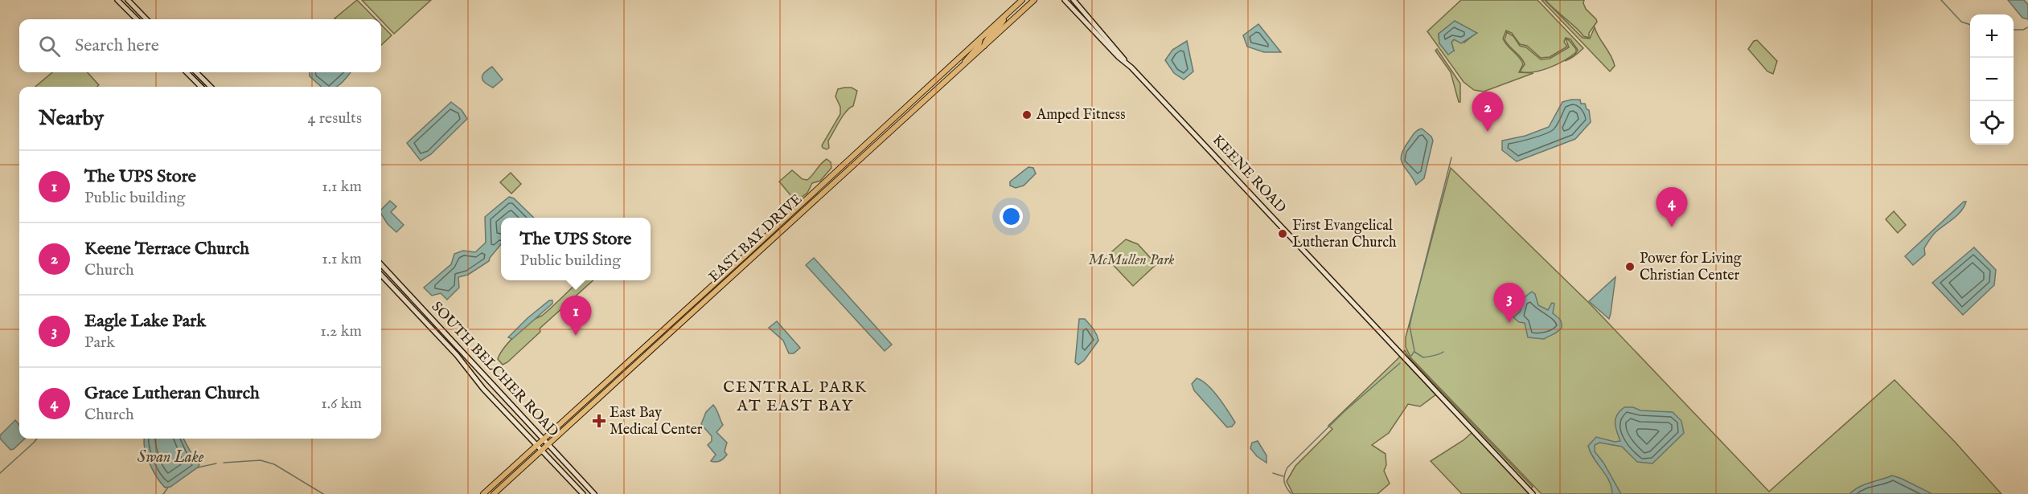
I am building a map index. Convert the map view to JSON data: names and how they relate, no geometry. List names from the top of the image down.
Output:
{
  "streets": {
    "main road": ["KEENE ROAD", "EAST BAY DRIVE", "SOUTH BELCHER ROAD"]
  },
  "crossings": [
    ["EAST BAY DRIVE", "SOUTH BELCHER ROAD"]
  ],
  "districts": ["CENTRAL PARK AT EAST BAY"],
  "water": ["Swan Lake"],
  "parks": ["McMullen Park"],
  "places": {
    "other": ["Amped Fitness", "First Evangelical Lutheran Church", "Power for Living Christian Center"],
    "health": ["East Bay Medical Center"]
  },
  "page": {
    "map_buttons": ["+", "−"],
    "search": "Search here",
    "heading": ["Nearby", "4 results"],
    "pins": [
      "2",
      "4",
      "3",
      "1"
    ],
    "list": [
      {
        "mark": "1",
        "name": "The UPS Store",
        "note": "Public building",
        "value": "1.1 km"
      },
      {
        "mark": "2",
        "name": "Keene Terrace Church",
        "note": "Church",
        "value": "1.1 km"
      },
      {
        "mark": "3",
        "name": "Eagle Lake Park",
        "note": "Park",
        "value": "1.2 km"
      },
      {
        "mark": "4",
        "name": "Grace Lutheran Church",
        "note": "Church",
        "value": "1.6 km"
      }
    ],
    "popup": ["The UPS Store", "Public building"]
  }
}
